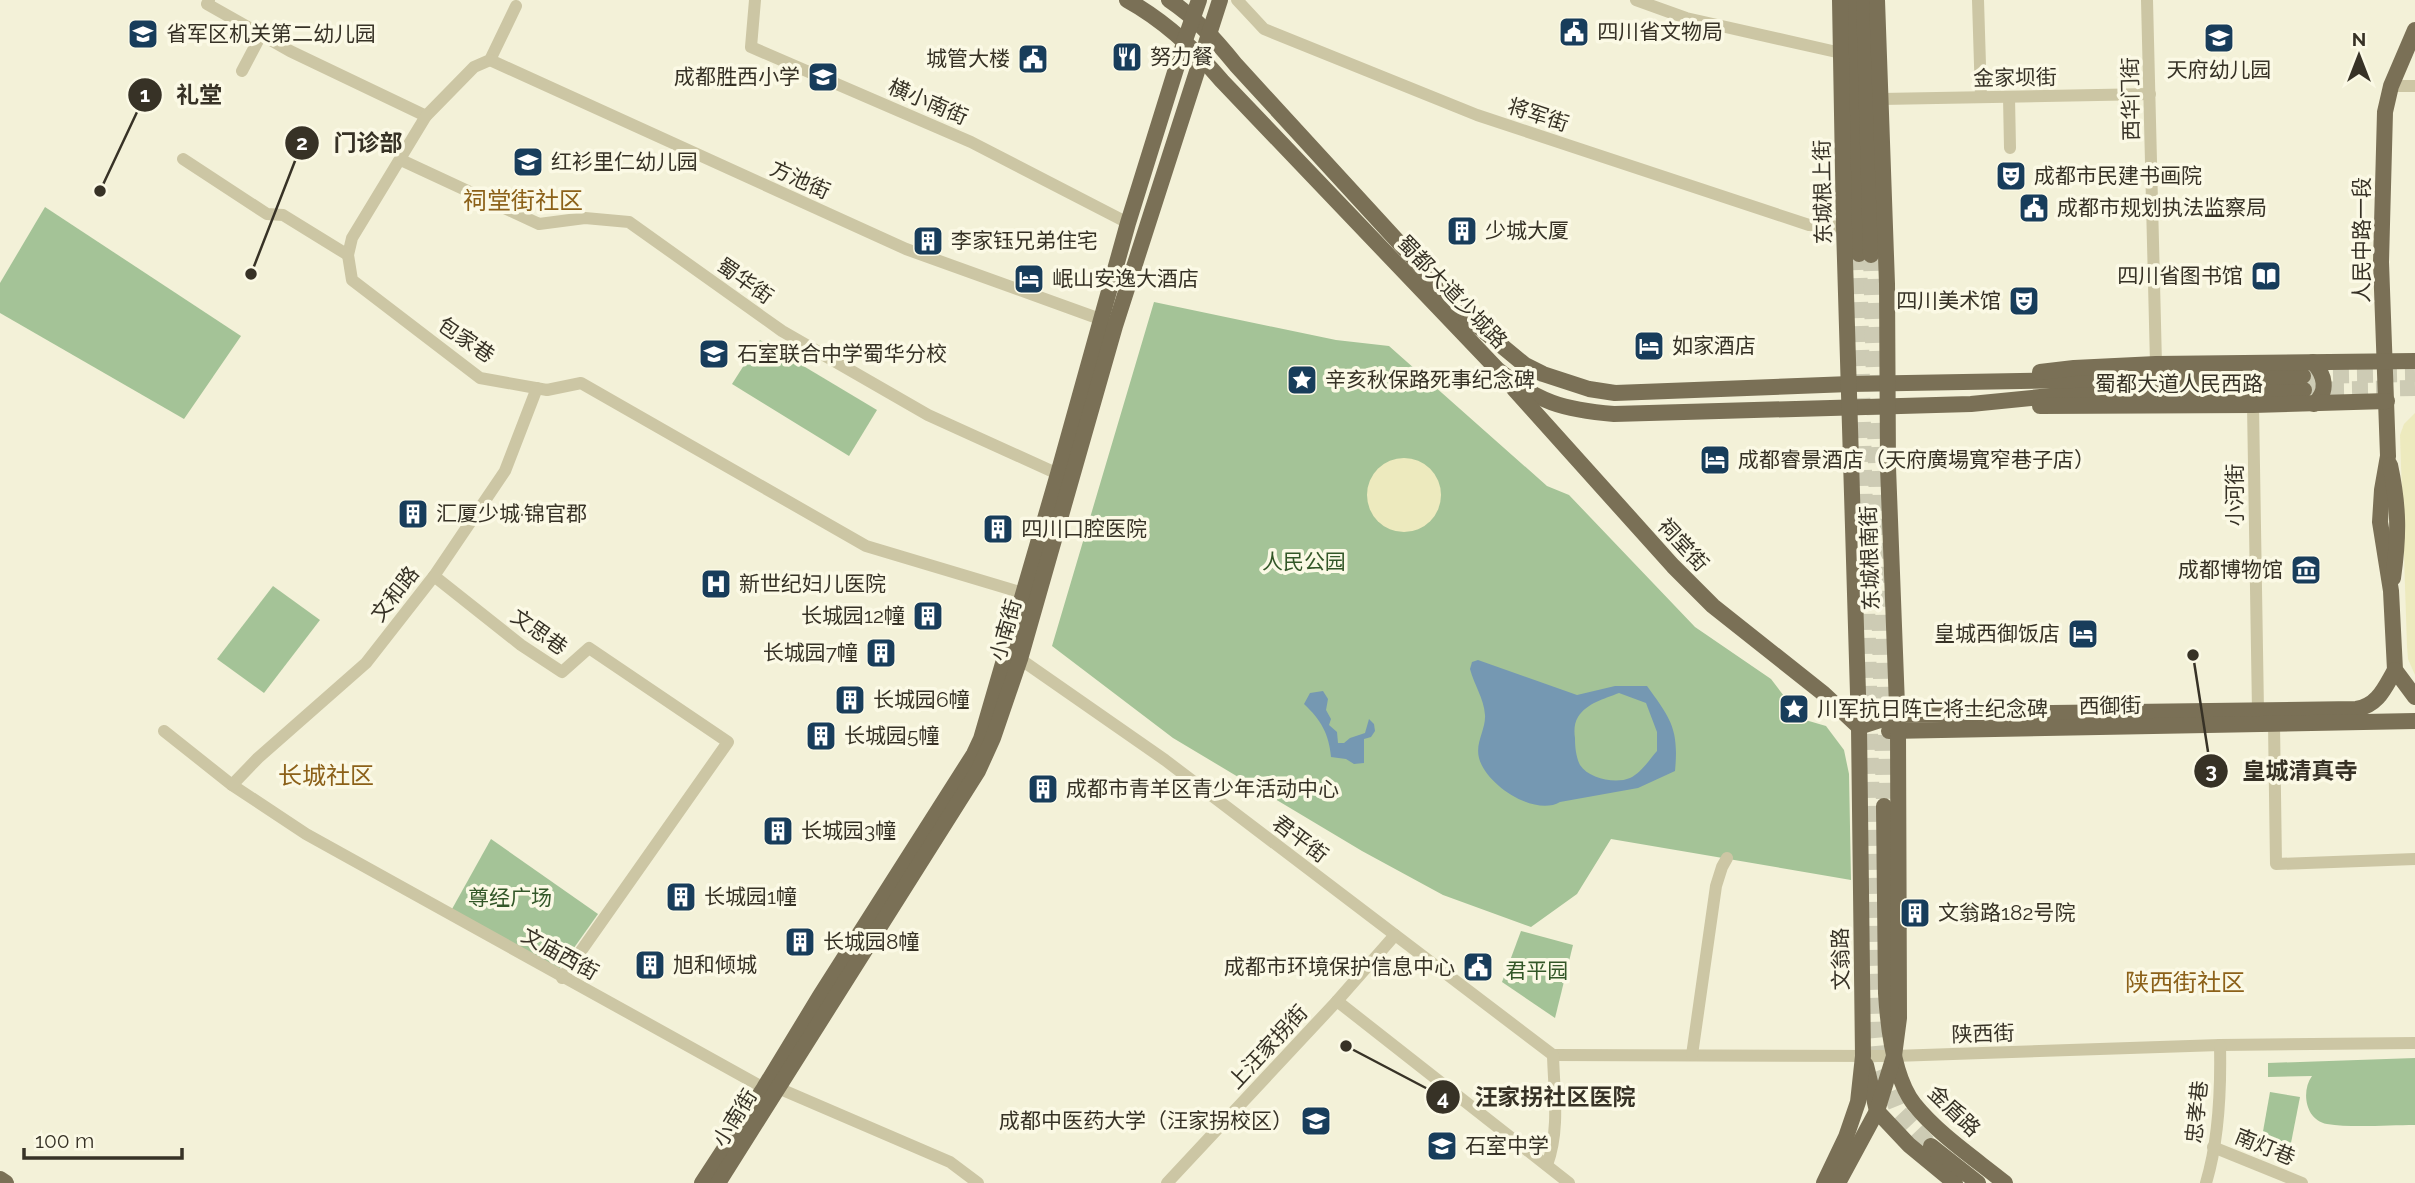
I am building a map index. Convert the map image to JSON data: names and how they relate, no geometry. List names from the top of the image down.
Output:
{
  "streets": {
    "main road": [
      "东城根上街",
      "人民中路一段",
      "蜀都大道少城路",
      "蜀都大道人民西路",
      "祠堂街",
      "东城根南街",
      "小南街",
      "西御街",
      "文翁路",
      "金盾路"
    ],
    "street": [
      "金家坝街",
      "西华门街",
      "横小南街",
      "将军街",
      "方池街",
      "蜀华街",
      "包家巷",
      "小河街",
      "文和路",
      "文思巷",
      "君平街",
      "文庙西街",
      "陕西街",
      "上汪家拐街",
      "忠孝巷",
      "南灯巷"
    ]
  },
  "crossings": [
    ["金家坝街", "西华门街"],
    ["西华门街", "蜀都大道人民西路"],
    ["横小南街", "小南街"],
    ["将军街", "东城根上街"],
    ["方池街", "小南街"],
    ["东城根上街", "蜀都大道少城路"],
    ["东城根上街", "蜀都大道人民西路"],
    ["东城根上街", "东城根南街"],
    ["人民中路一段", "蜀都大道人民西路"],
    ["人民中路一段", "西御街"],
    ["蜀华街", "小南街"],
    ["蜀都大道少城路", "蜀都大道人民西路"],
    ["蜀都大道少城路", "祠堂街"],
    ["蜀都大道少城路", "东城根南街"],
    ["蜀都大道少城路", "小南街"],
    ["包家巷", "文和路"],
    ["包家巷", "小南街"],
    ["蜀都大道人民西路", "小河街"],
    ["蜀都大道人民西路", "东城根南街"],
    ["小河街", "西御街"],
    ["祠堂街", "东城根南街"],
    ["祠堂街", "西御街"],
    ["祠堂街", "文翁路"],
    ["东城根南街", "西御街"],
    ["东城根南街", "文翁路"],
    ["文和路", "文思巷"],
    ["文和路", "文庙西街"],
    ["小南街", "君平街"],
    ["小南街", "文庙西街"],
    ["文思巷", "文庙西街"],
    ["西御街", "文翁路"],
    ["君平街", "陕西街"],
    ["君平街", "上汪家拐街"],
    ["文翁路", "陕西街"],
    ["陕西街", "金盾路"],
    ["陕西街", "忠孝巷"],
    ["忠孝巷", "南灯巷"]
  ],
  "districts": ["祠堂街社区", "长城社区", "陕西街社区"],
  "parks": ["人民公园", "尊经广场", "君平园"],
  "places": {
    "public building": [
      "四川省文物局",
      "城管大楼",
      "成都市规划执法监察局",
      "成都市环境保护信息中心"
    ],
    "school or university": [
      "省军区机关第二幼儿园",
      "天府幼儿园",
      "成都胜西小学",
      "红衫里仁幼儿园",
      "石室联合中学蜀华分校",
      "成都中医药大学（汪家拐校区）",
      "石室中学"
    ],
    "restaurant": ["努力餐"],
    "theatre": ["成都市民建书画院", "四川美术馆"],
    "other": [
      "礼堂",
      "门诊部",
      "皇城清真寺",
      "汪家拐社区医院"
    ],
    "building": [
      "少城大厦",
      "李家钰兄弟住宅",
      "汇厦少城·锦官郡",
      "四川口腔医院",
      "长城园12幢",
      "长城园7幢",
      "长城园6幢",
      "长城园5幢",
      "成都市青羊区青少年活动中心",
      "长城园3幢",
      "长城园1幢",
      "文翁路182号院",
      "长城园8幢",
      "旭和倾城"
    ],
    "library": ["四川省图书馆"],
    "hotel": [
      "岷山安逸大酒店",
      "如家酒店",
      "成都睿景酒店（天府廣場寬窄巷子店）",
      "皇城西御饭店"
    ],
    "place": ["辛亥秋保路死事纪念碑", "川军抗日阵亡将士纪念碑"],
    "museum": ["成都博物馆"],
    "hospital": ["新世纪妇儿医院"]
  },
  "scale_bar": "100 m",
  "north": "top"
}
